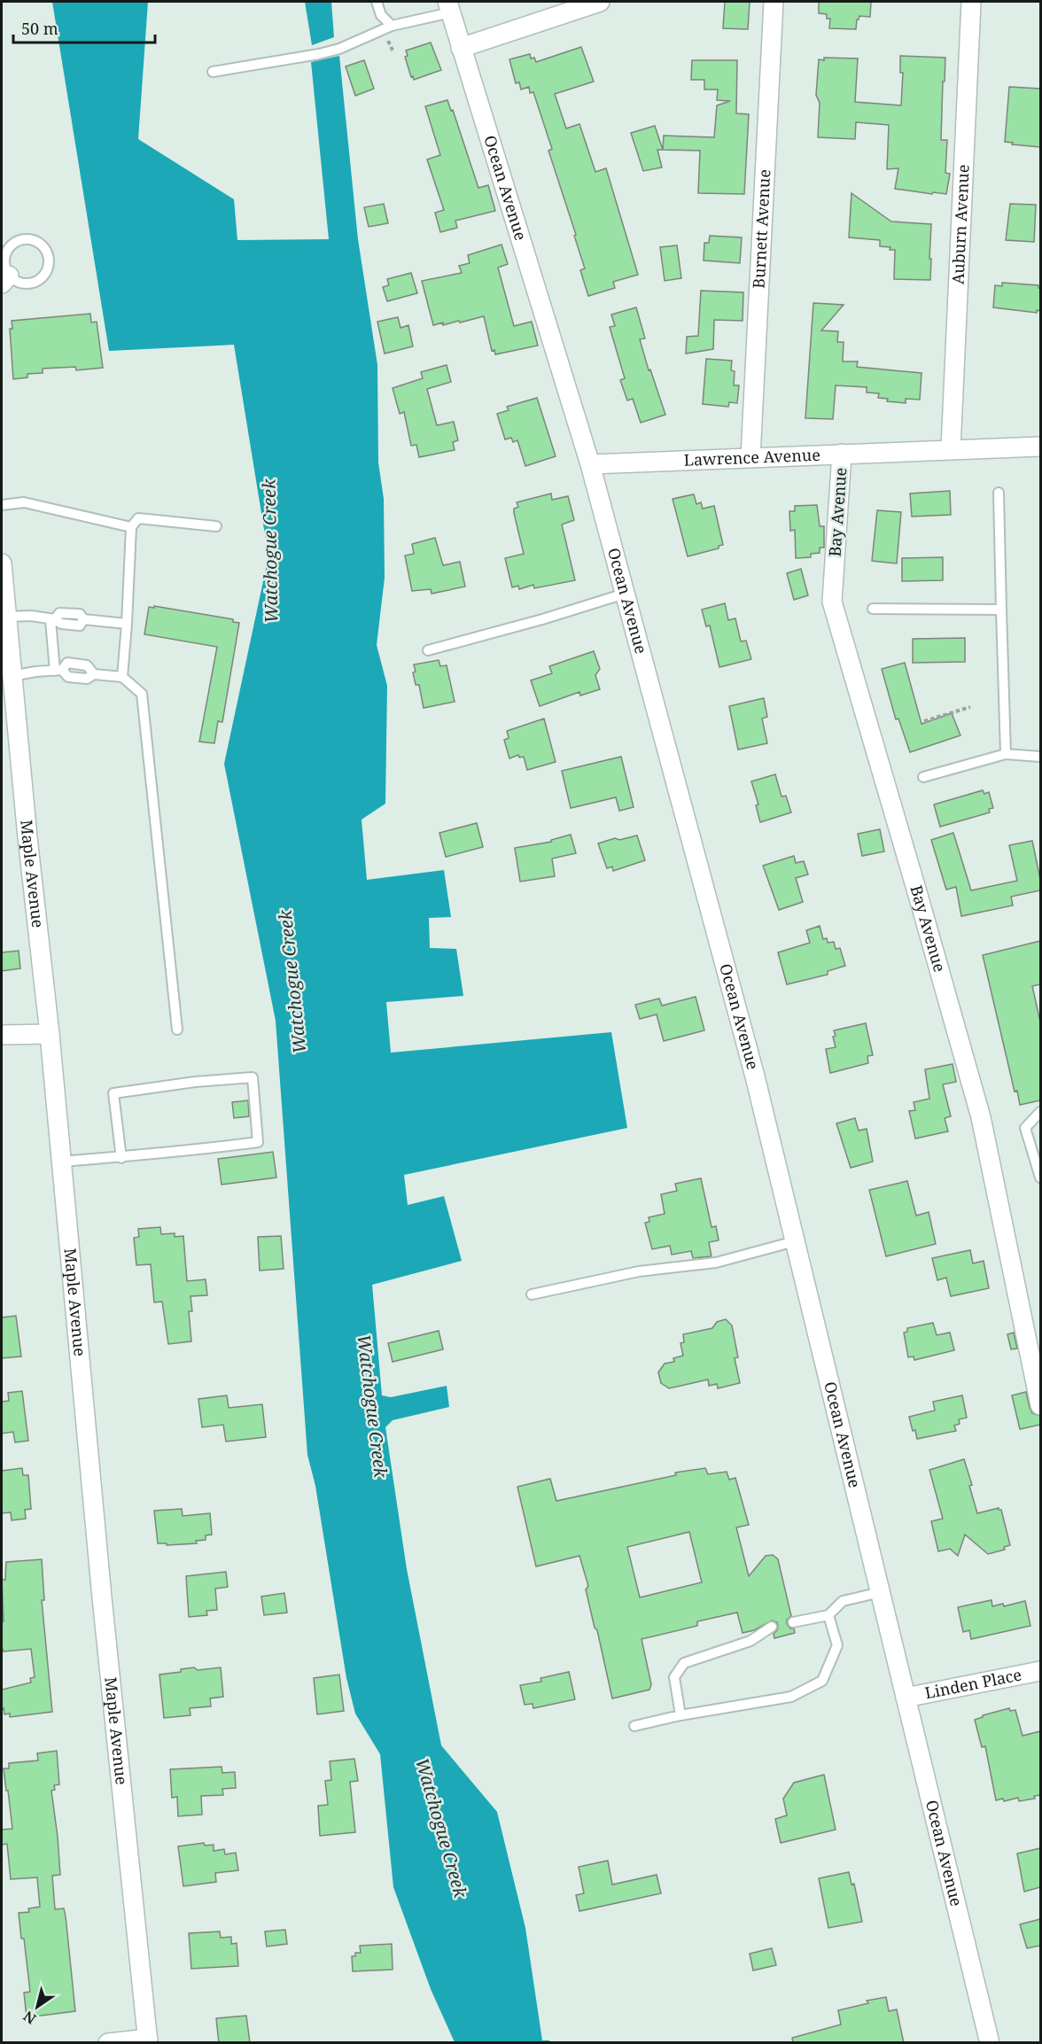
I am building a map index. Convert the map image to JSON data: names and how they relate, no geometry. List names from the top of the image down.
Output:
{
  "streets": {
    "street": [
      "Ocean Avenue",
      "Auburn Avenue",
      "Burnett Avenue",
      "Lawrence Avenue",
      "Bay Avenue",
      "Maple Avenue",
      "Linden Place"
    ]
  },
  "crossings": [
    ["Ocean Avenue", "Lawrence Avenue"],
    ["Ocean Avenue", "Linden Place"],
    ["Auburn Avenue", "Lawrence Avenue"],
    ["Burnett Avenue", "Lawrence Avenue"],
    ["Lawrence Avenue", "Bay Avenue"]
  ],
  "water": ["Watchogue Creek"],
  "scale_bar": "50 m",
  "north": "bottom left"
}
